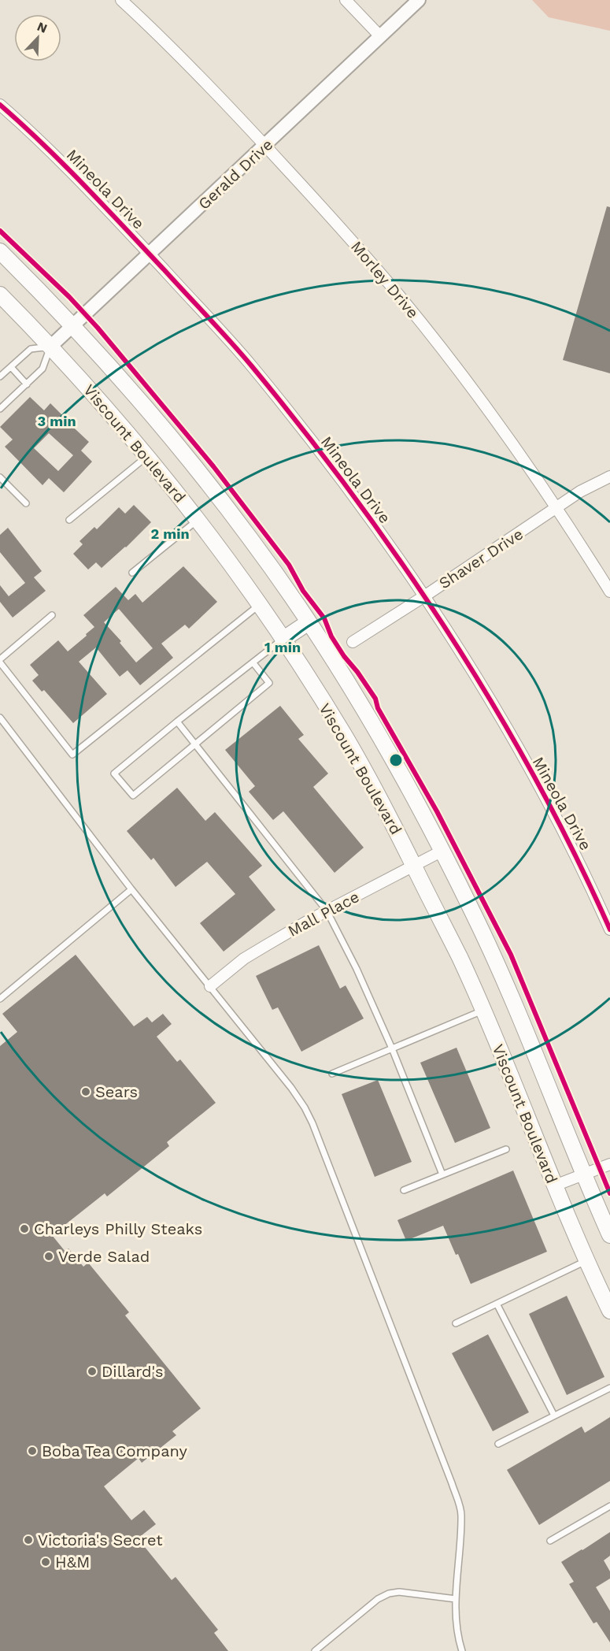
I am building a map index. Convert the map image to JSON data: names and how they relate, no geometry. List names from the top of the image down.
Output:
{
  "streets": {
    "main road": ["Viscount Boulevard"],
    "street": [
      "Gerald Drive",
      "Mineola Drive",
      "Morley Drive",
      "Shaver Drive",
      "Mall Place"
    ]
  },
  "crossings": [
    ["Gerald Drive", "Mineola Drive"],
    ["Gerald Drive", "Morley Drive"],
    ["Gerald Drive", "Viscount Boulevard"],
    ["Mineola Drive", "Shaver Drive"],
    ["Morley Drive", "Shaver Drive"],
    ["Viscount Boulevard", "Mall Place"]
  ],
  "places": [
    "Sears",
    "Charleys Philly Steaks",
    "Verde Salad",
    "Dillard's",
    "Boba Tea Company",
    "Victoria's Secret",
    "H&M"
  ],
  "north": "top right",
  "rings": ["3 min", "2 min", "1 min"]
}
